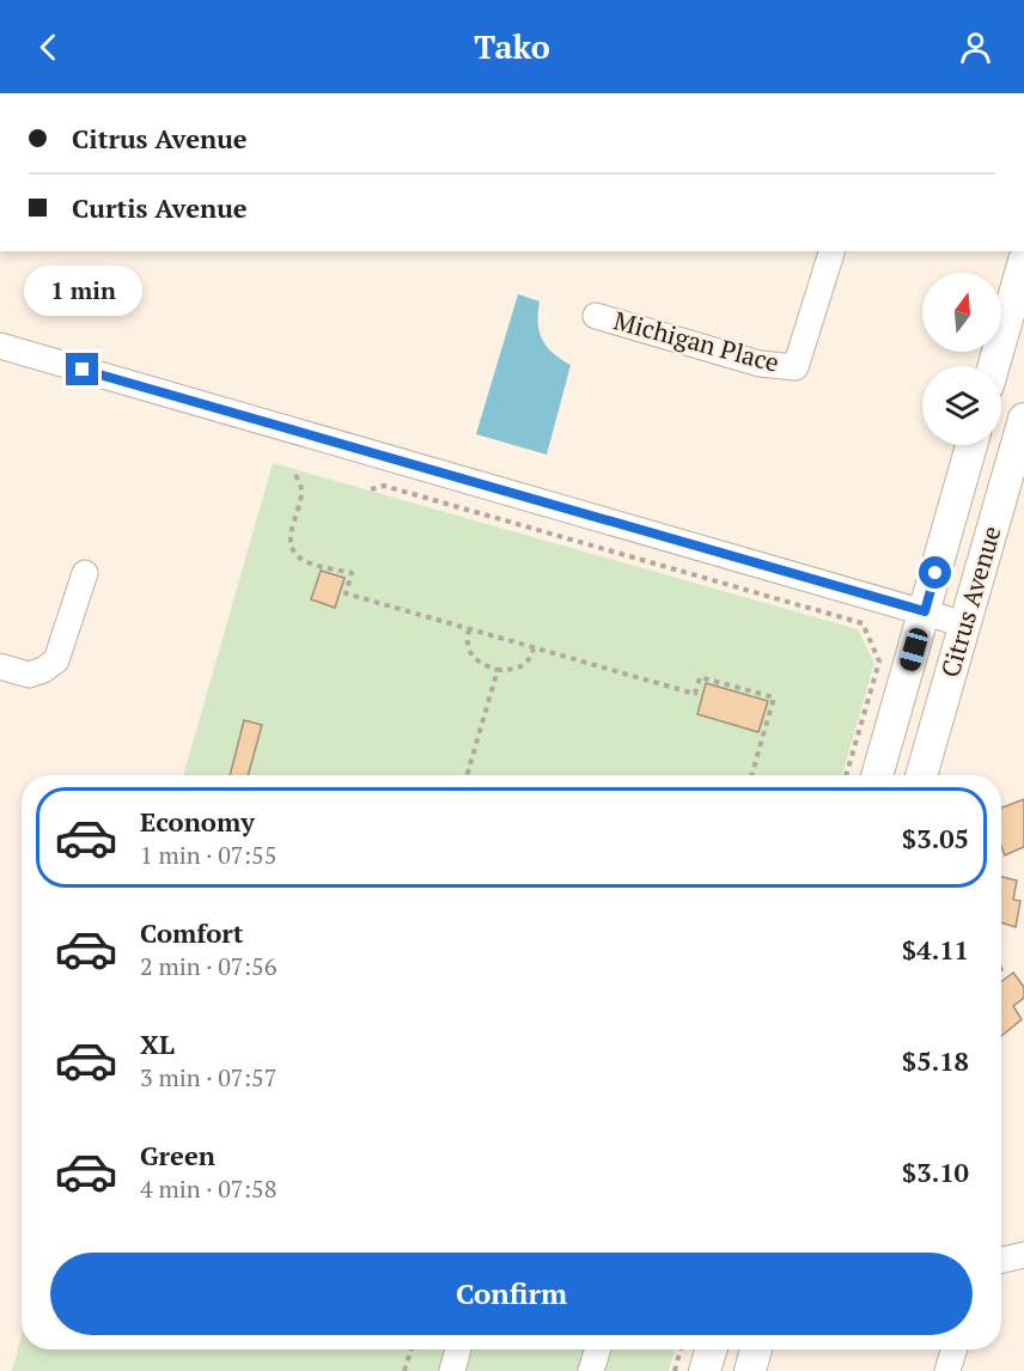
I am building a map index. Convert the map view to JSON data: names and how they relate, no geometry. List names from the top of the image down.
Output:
{
  "streets": {
    "main road": ["Citrus Avenue"],
    "street": ["Michigan Place"]
  },
  "north": "top",
  "page": {
    "header": "Tako",
    "banner": ["Citrus Avenue", "Curtis Avenue"],
    "bubble": "1 min",
    "list": [
      {
        "name": "Economy",
        "note": "1 min · 07:55",
        "value": "$3.05"
      },
      {
        "name": "Comfort",
        "note": "2 min · 07:56",
        "value": "$4.11"
      },
      {
        "name": "XL",
        "note": "3 min · 07:57",
        "value": "$5.18"
      },
      {
        "name": "Green",
        "note": "4 min · 07:58",
        "value": "$3.10"
      }
    ],
    "buttons": "Confirm"
  }
}
